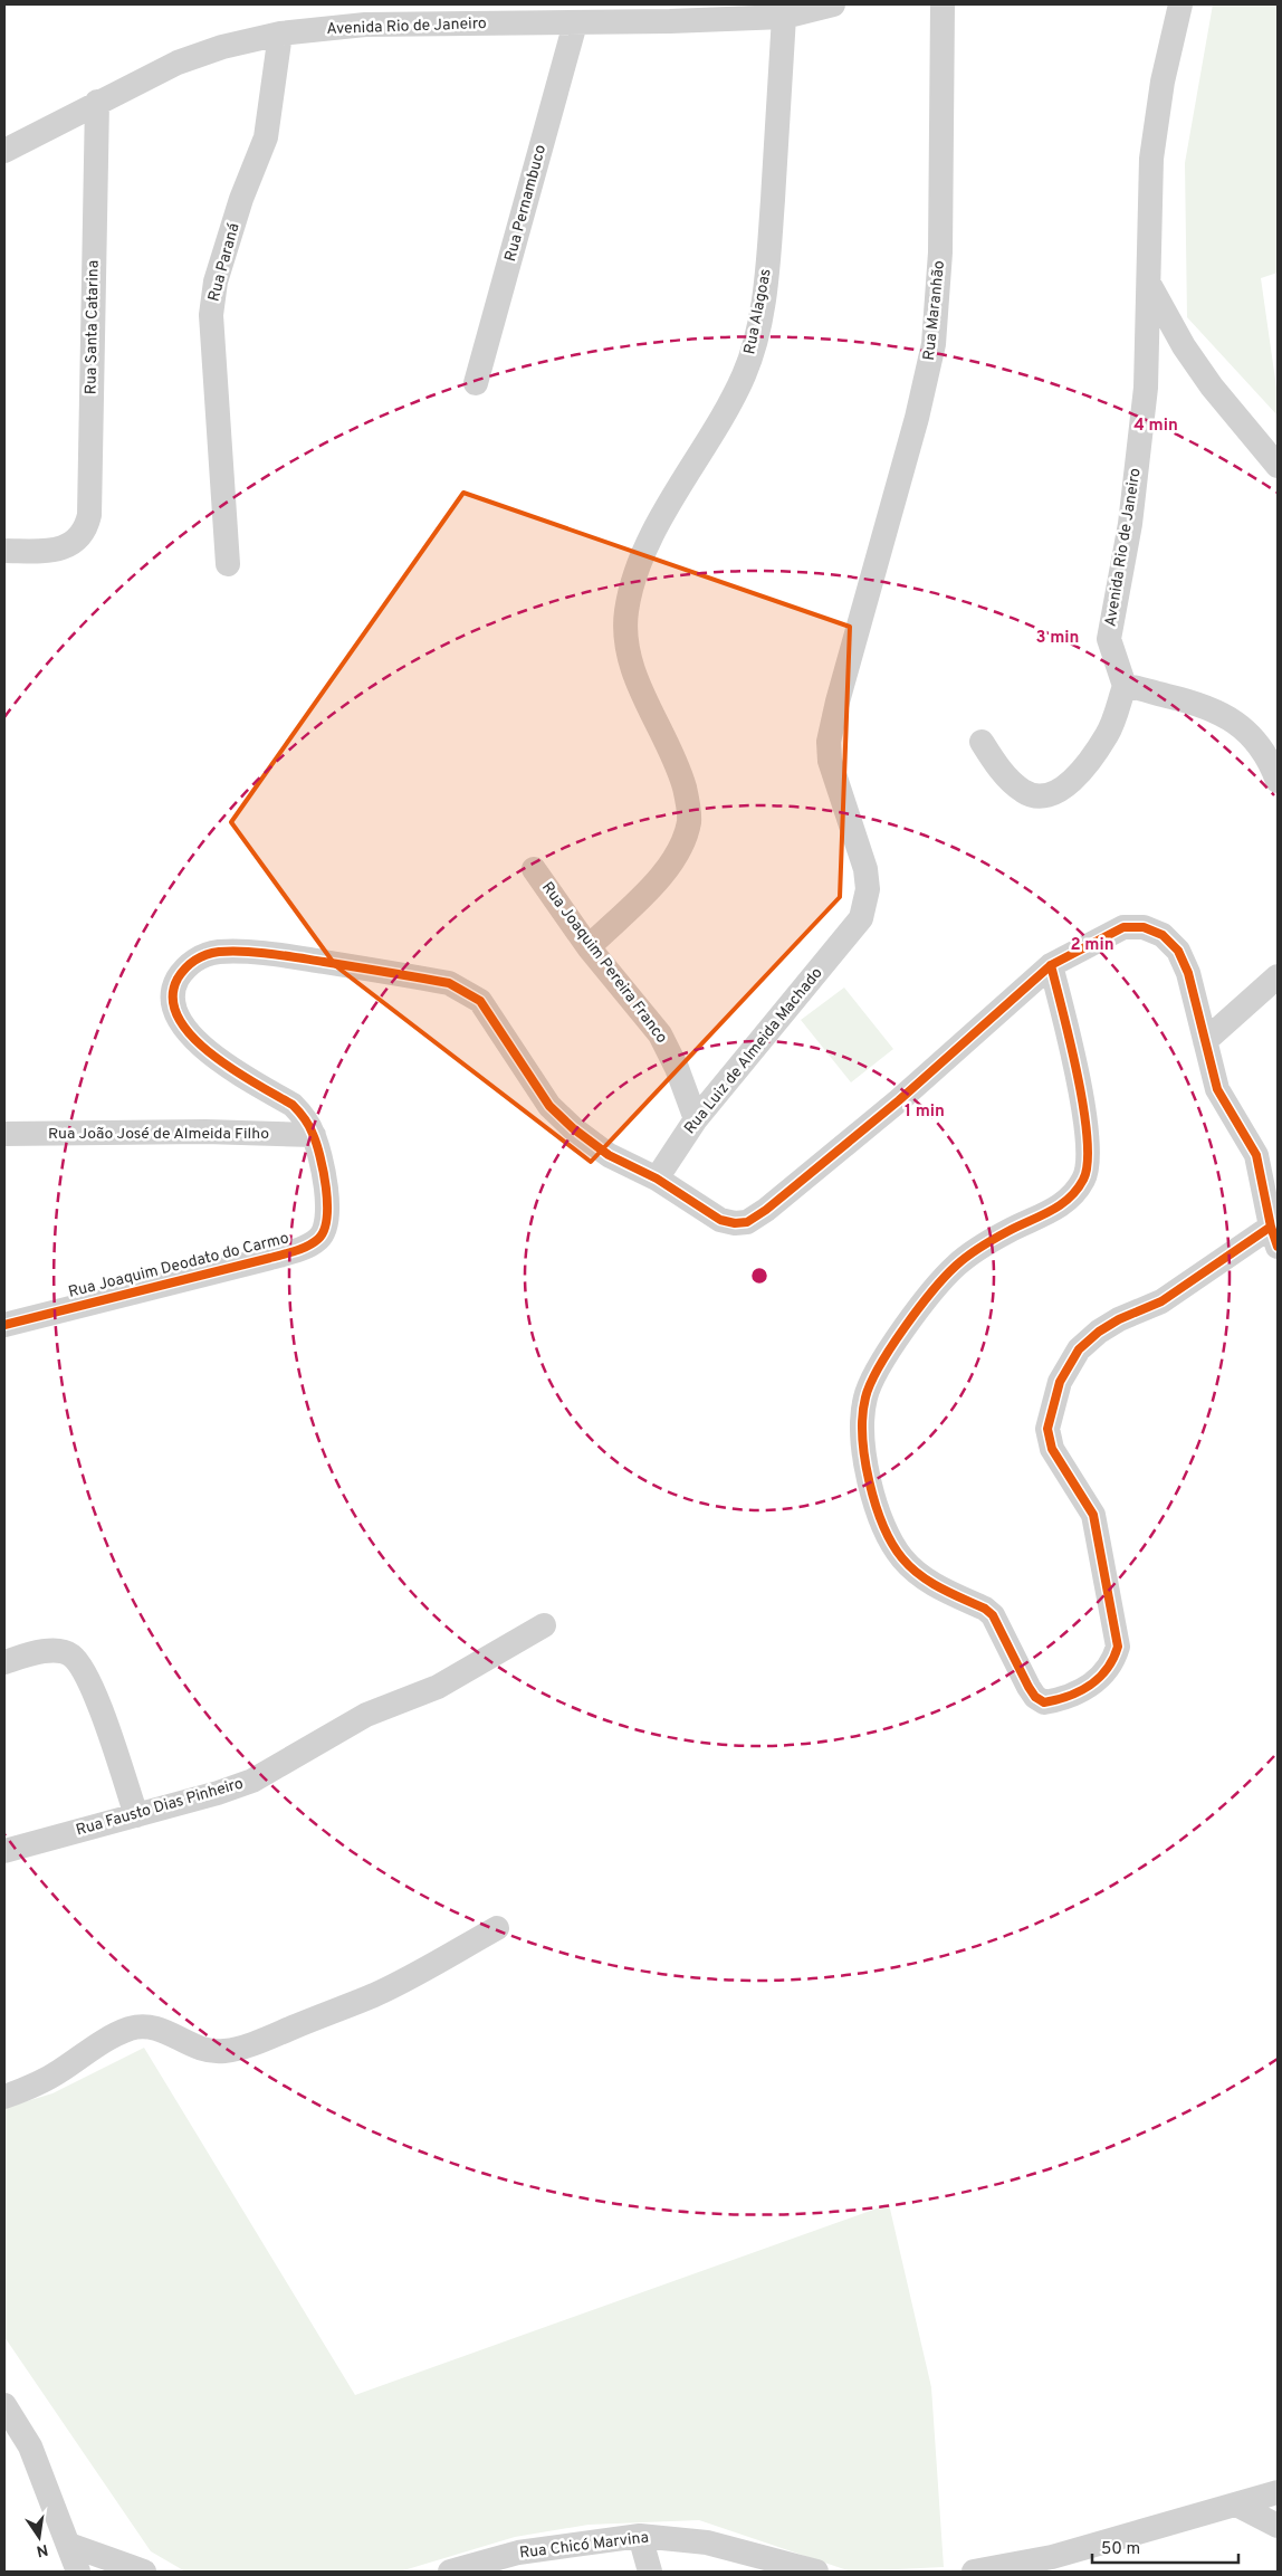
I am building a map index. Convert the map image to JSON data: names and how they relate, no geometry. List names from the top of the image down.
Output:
{
  "streets": {
    "street": [
      "Avenida Rio de Janeiro",
      "Rua Pernambuco",
      "Rua Paraná",
      "Rua Maranhão",
      "Rua Alagoas",
      "Rua Santa Catarina",
      "Rua Joaquim Pereira Franco",
      "Rua Luiz de Almeida Machado",
      "Rua João José de Almeida Filho",
      "Rua Joaquim Deodato do Carmo",
      "Rua Fausto Dias Pinheiro",
      "Rua Chicó Marvina"
    ]
  },
  "crossings": [
    ["Avenida Rio de Janeiro", "Rua Pernambuco"],
    ["Avenida Rio de Janeiro", "Rua Paraná"],
    ["Avenida Rio de Janeiro", "Rua Alagoas"],
    ["Avenida Rio de Janeiro", "Rua Santa Catarina"],
    ["Rua Maranhão", "Rua Luiz de Almeida Machado"],
    ["Rua Alagoas", "Rua Joaquim Pereira Franco"],
    ["Rua Joaquim Pereira Franco", "Rua Luiz de Almeida Machado"],
    ["Rua João José de Almeida Filho", "Rua Joaquim Deodato do Carmo"]
  ],
  "scale_bar": "50 m",
  "north": "bottom",
  "rings": [
    "4 min",
    "3 min",
    "2 min",
    "1 min"
  ]
}
